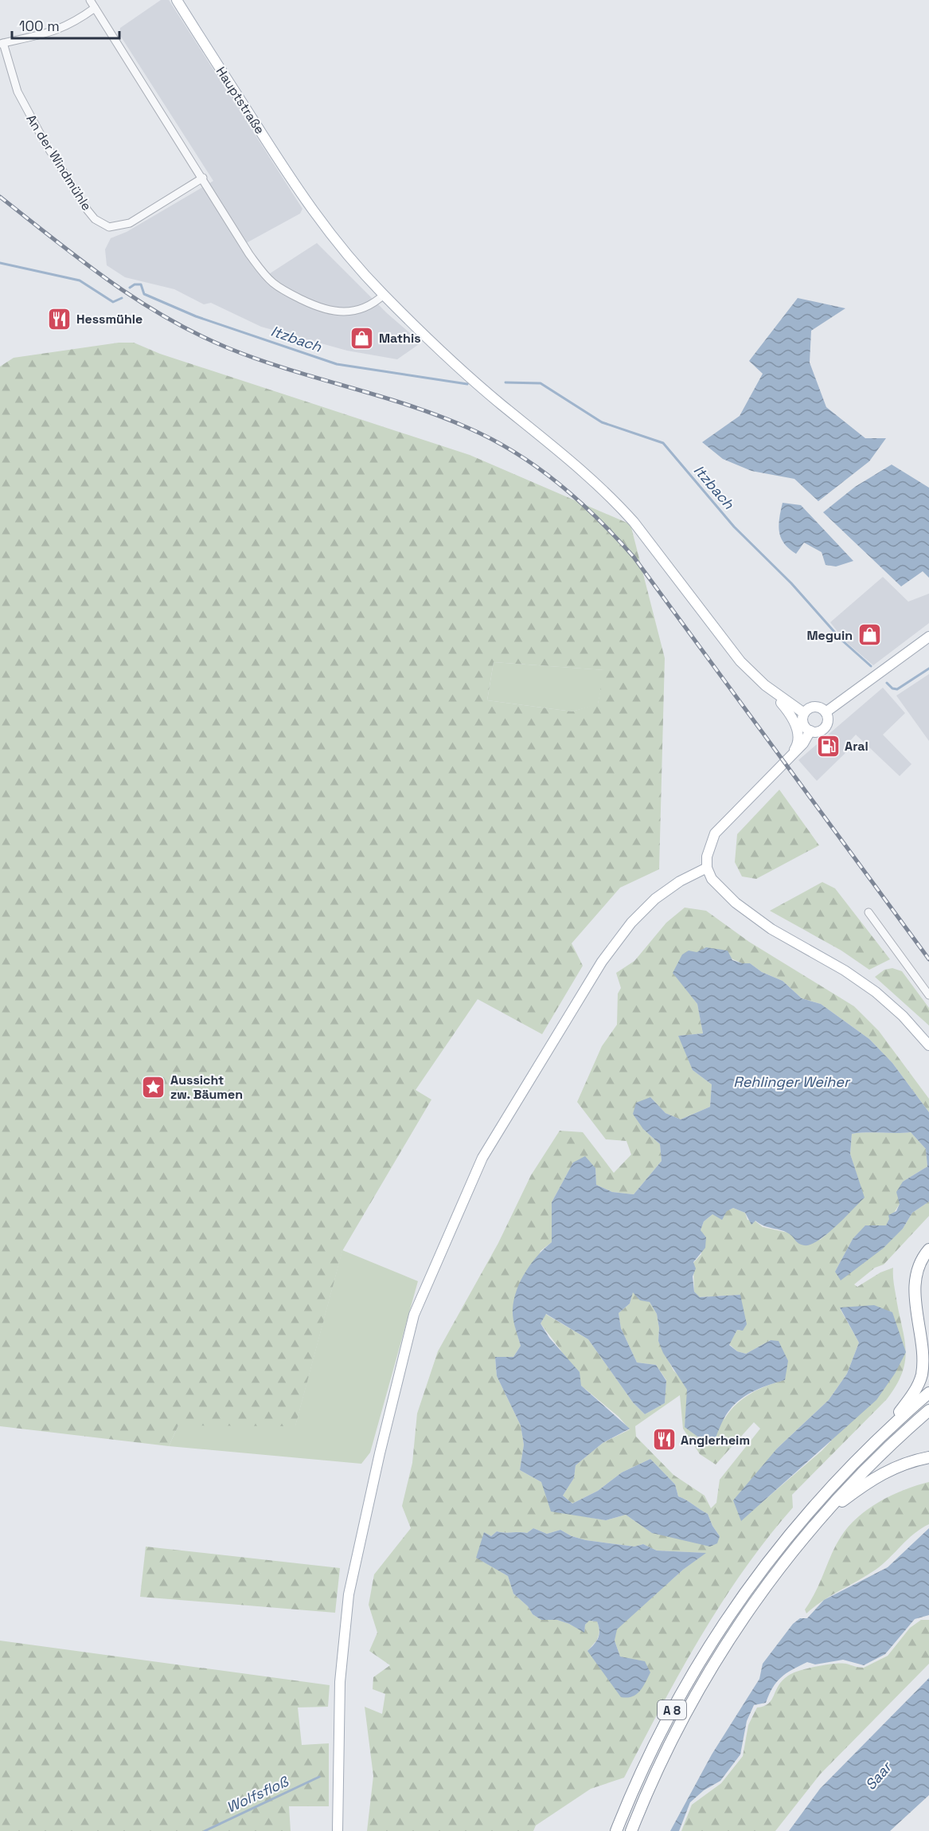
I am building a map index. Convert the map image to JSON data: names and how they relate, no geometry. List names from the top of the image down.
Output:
{
  "streets": {
    "highway": ["A 8"],
    "main road": ["Hauptstraße"],
    "street": ["An der Windmühle"]
  },
  "water": [
    "Itzbach",
    "Rehlinger Weiher",
    "Saar",
    "Wolfsfloß"
  ],
  "places": {
    "restaurant": ["Hessmühle", "Anglerheim"],
    "shop": ["Mathis", "Meguin"],
    "fuel station": ["Aral"],
    "place": ["Aussicht zw. Bäumen"]
  },
  "scale_bar": "100 m"
}
